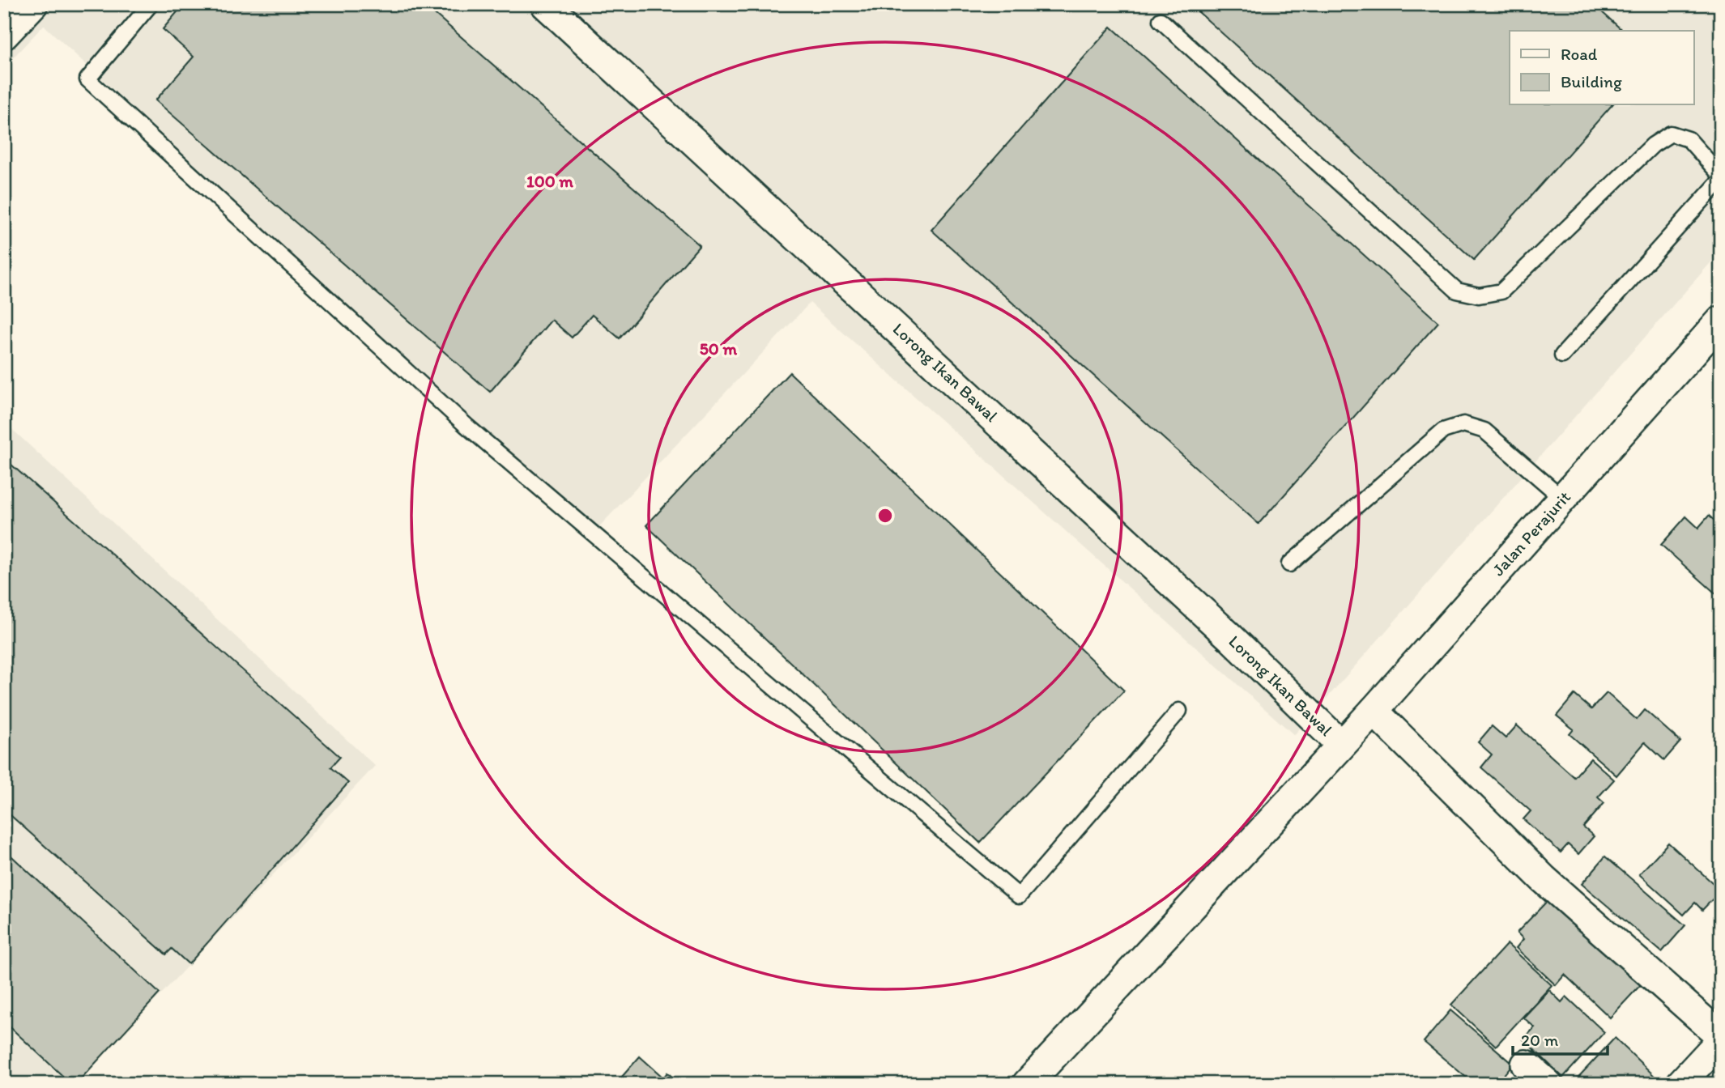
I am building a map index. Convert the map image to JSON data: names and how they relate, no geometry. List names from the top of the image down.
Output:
{
  "streets": {
    "street": ["Lorong Ikan Bawal", "Jalan Perajurit"]
  },
  "crossings": [
    ["Lorong Ikan Bawal", "Jalan Perajurit"]
  ],
  "legend": ["Road", "Building"],
  "scale_bar": "20 m",
  "rings": ["100 m", "50 m"]
}
